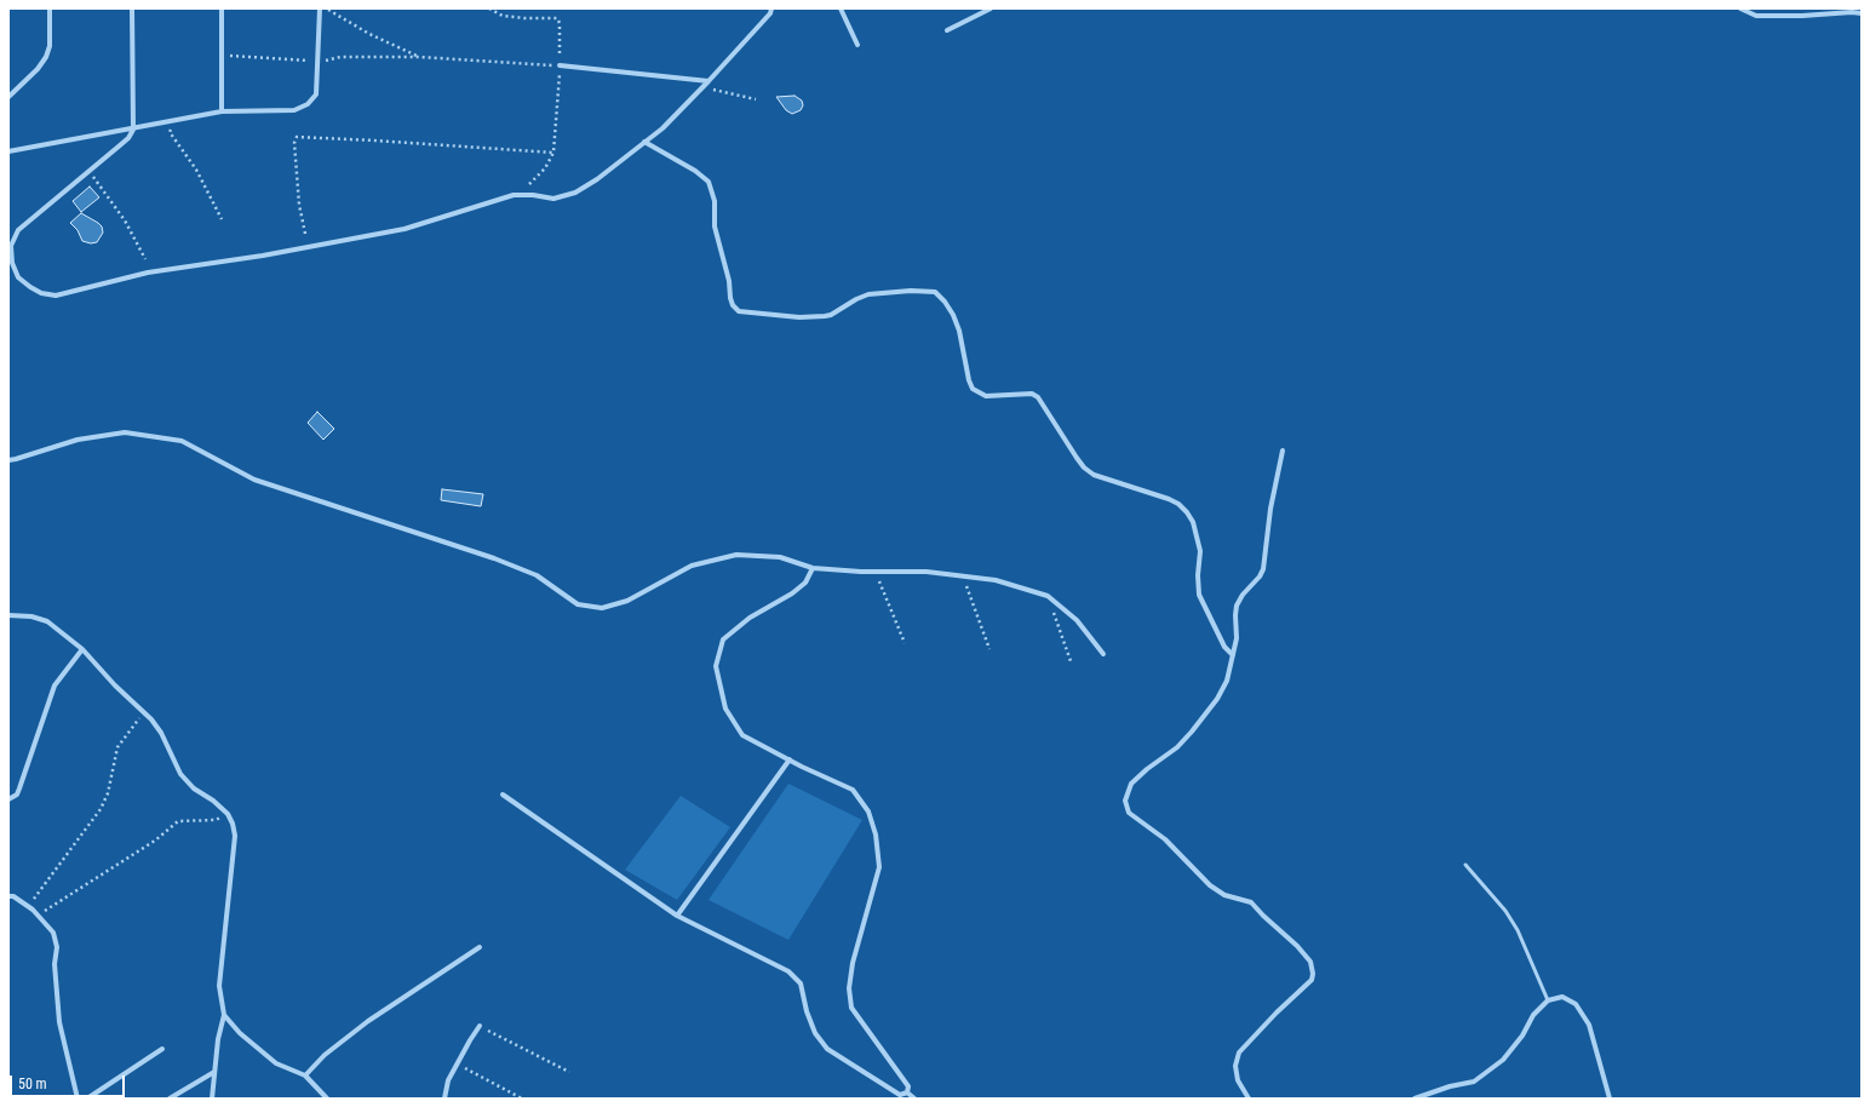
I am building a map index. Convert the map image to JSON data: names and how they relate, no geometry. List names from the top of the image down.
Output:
{
  "scale_bar": "50 m"
}
